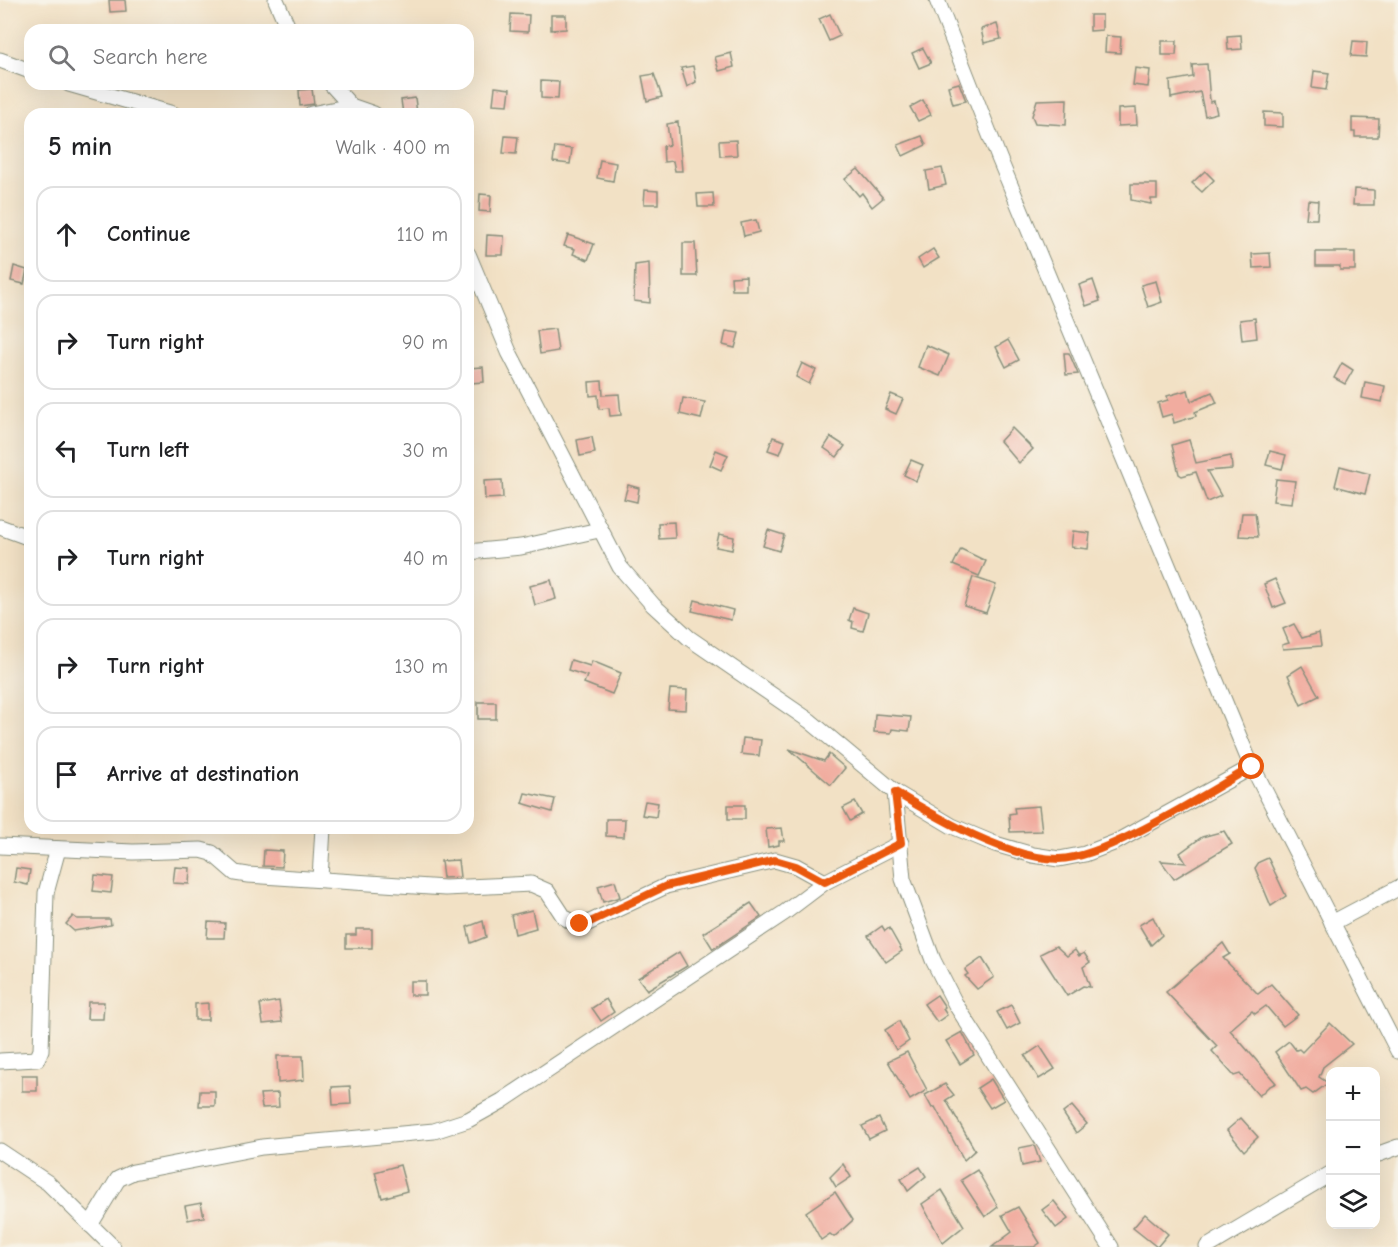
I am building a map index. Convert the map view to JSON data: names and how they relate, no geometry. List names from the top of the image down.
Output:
{
  "page": {
    "search": "Search here",
    "heading": ["5 min", "Walk · 400 m"],
    "list": [
      ["Continue", "110 m"],
      ["Turn right", "90 m"],
      ["Turn left", "30 m"],
      ["Turn right", "40 m"],
      ["Turn right", "130 m"],
      "Arrive at destination"
    ],
    "map_buttons": ["+", "−"]
  }
}
